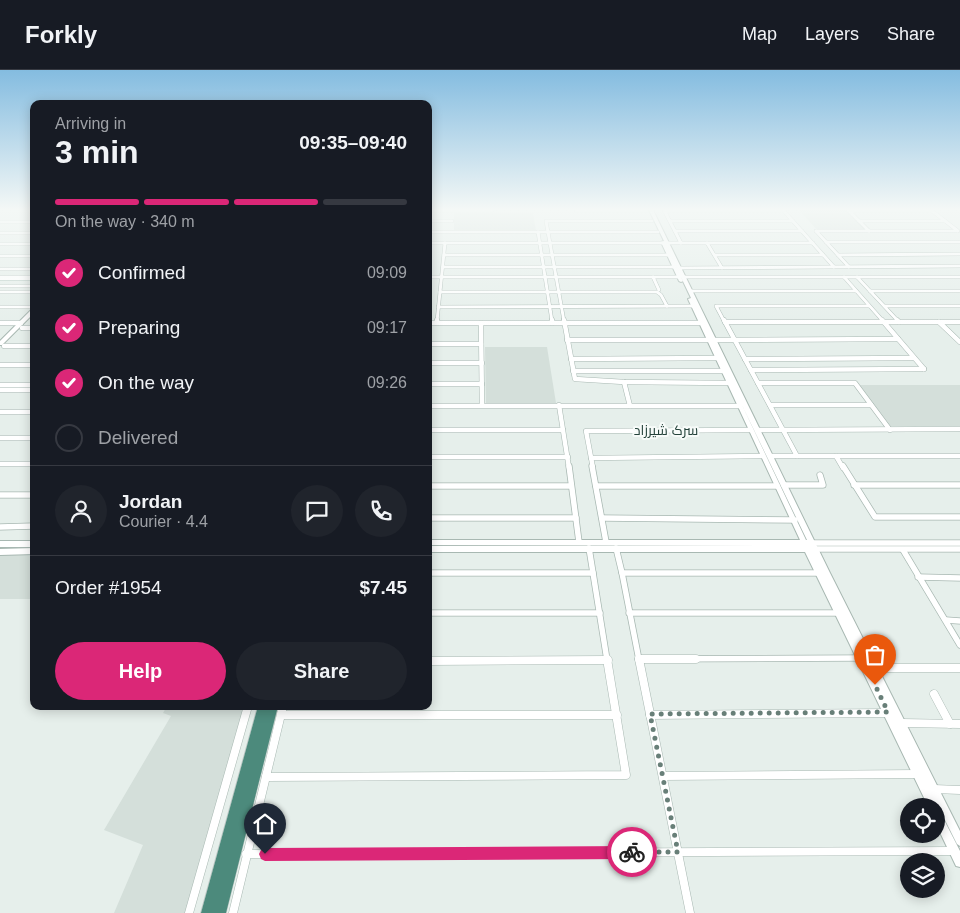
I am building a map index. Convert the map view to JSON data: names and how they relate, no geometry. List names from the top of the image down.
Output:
{
  "streets": {
    "street": ["سرک شیرزاد"]
  },
  "page": {
    "header": "Forkly",
    "nav": ["Map", "Layers", "Share"],
    "heading": ["3 min", "Arriving in", "09:35–09:40"],
    "panel": [
      "Jordan",
      "Courier · 4.4",
      "Order #1954",
      "$7.45"
    ],
    "bar": "On the way · 340 m",
    "list": [
      ["Confirmed", "09:09"],
      ["Preparing", "09:17"],
      ["On the way", "09:26"],
      "Delivered"
    ],
    "buttons": ["Help", "Share"]
  }
}
